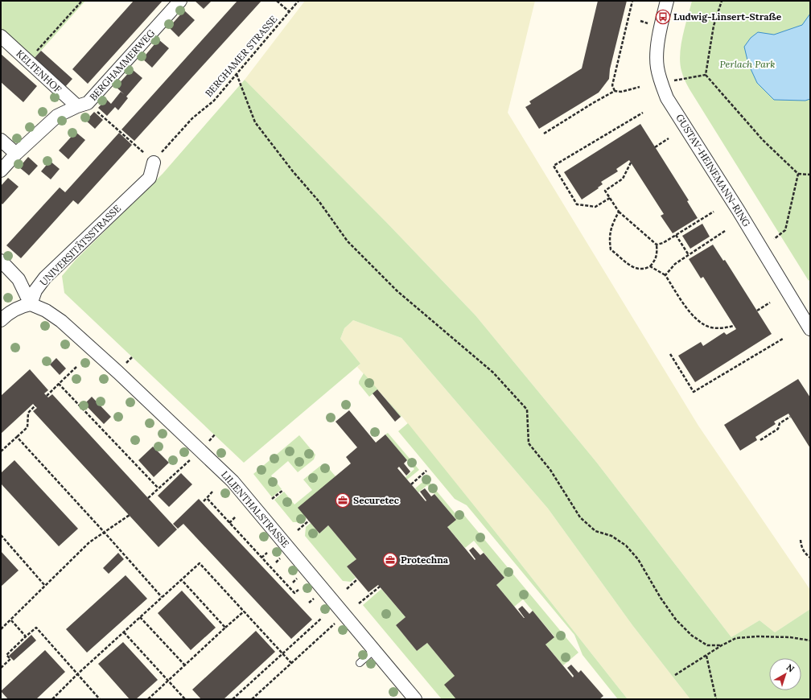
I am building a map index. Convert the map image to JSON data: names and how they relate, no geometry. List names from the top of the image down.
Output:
{
  "streets": {
    "street": [
      "BERGHAMMERWEG",
      "KELTENHOF",
      "GUSTAV-HEINEMANN-RING",
      "UNIVERSITÄTSSTRASSE",
      "LILIENTHALSTRASSE"
    ],
    "path": ["BERGHAMER STRASSE"]
  },
  "crossings": [
    ["BERGHAMER STRASSE", "UNIVERSITÄTSSTRASSE"],
    ["BERGHAMMERWEG", "KELTENHOF"],
    ["UNIVERSITÄTSSTRASSE", "LILIENTHALSTRASSE"]
  ],
  "parks": ["Perlach Park"],
  "places": {
    "bus stop": ["Ludwig-Linsert-Straße"],
    "office": ["Securetec", "Protechna"]
  },
  "north": "top right"
}
